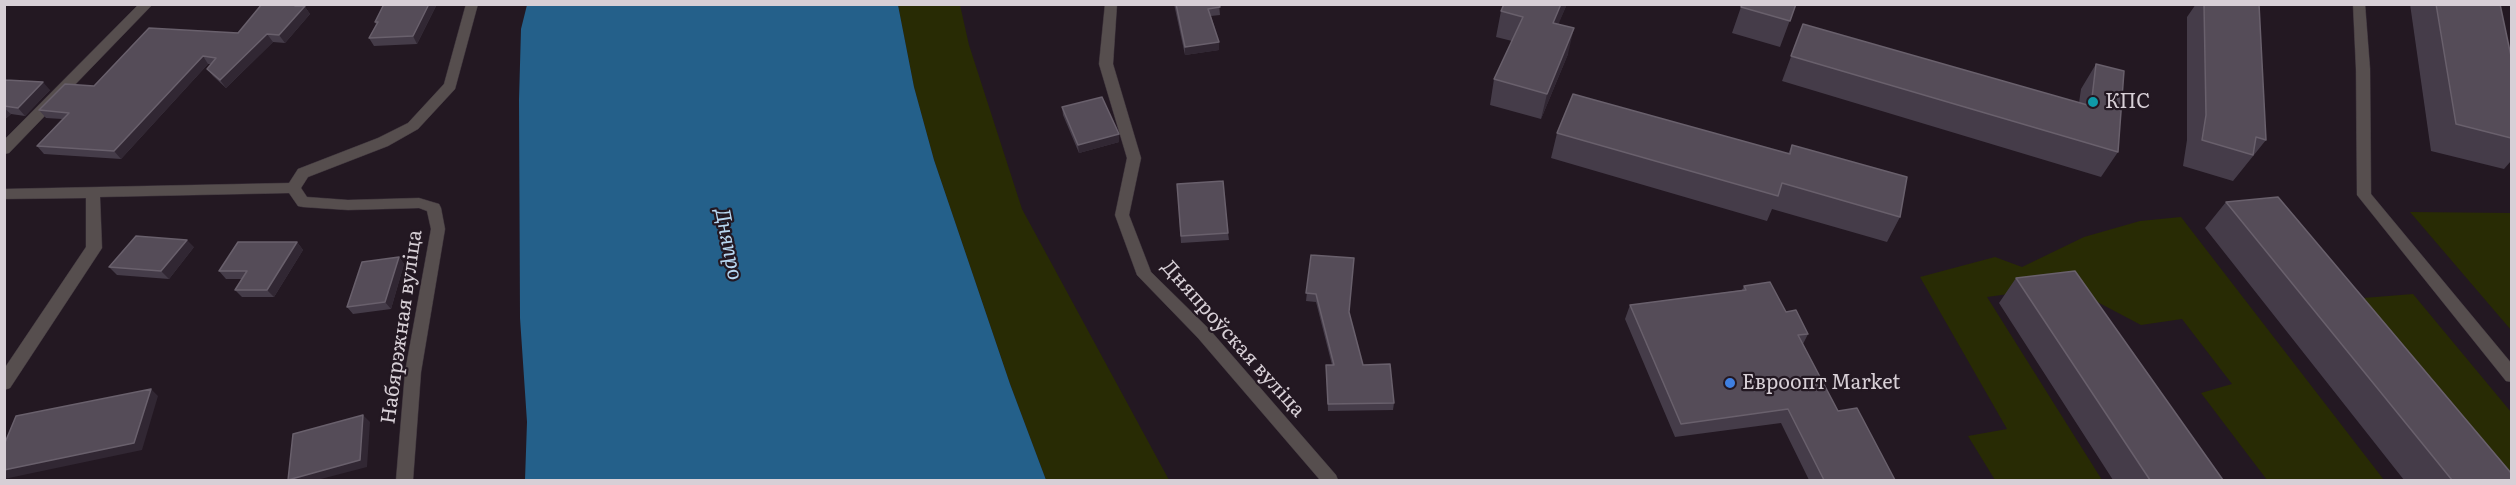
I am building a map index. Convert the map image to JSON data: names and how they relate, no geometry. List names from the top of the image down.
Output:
{
  "streets": {
    "street": ["Набярэжная вуліца", "Дняпроўская вуліца"]
  },
  "water": ["Дняпро"],
  "places": ["КПС", "Евроопт Market"]
}
